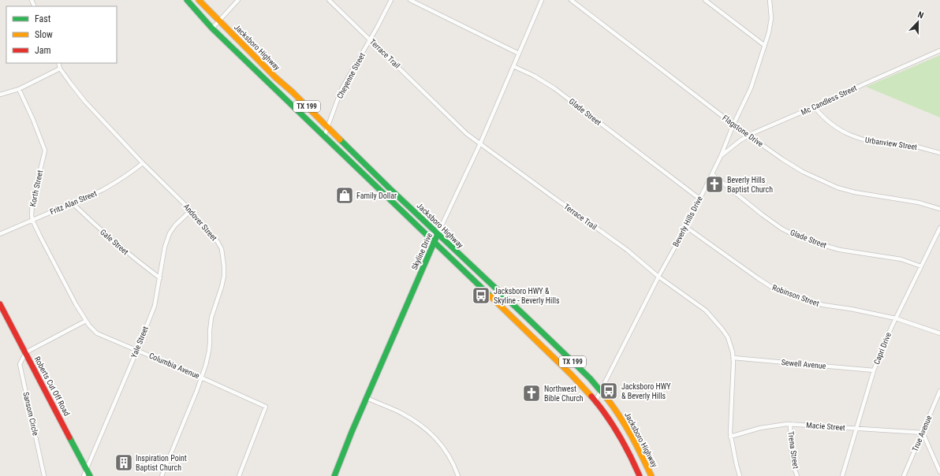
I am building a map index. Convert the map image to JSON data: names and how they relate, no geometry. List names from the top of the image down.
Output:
{
  "streets": {
    "main road": [
      "Jacksboro Highway",
      "TX 199",
      "Skyline Drive",
      "Roberts Cut Off Road"
    ],
    "street": [
      "Terrace Trail",
      "Cheyenne Street",
      "Mc Candless Street",
      "Glade Street",
      "Flagstone Drive",
      "Urbanview Street",
      "Korth Street",
      "Fritz Alan Street",
      "Beverly Hills Drive",
      "Andover Street",
      "Gale Street",
      "Robinson Street",
      "Yale Street",
      "Capri Drive",
      "Sewell Avenue",
      "Columbia Avenue",
      "Sansom Circle",
      "Macie Street",
      "True Avenue",
      "Trena Street"
    ]
  },
  "crossings": [
    ["Jacksboro Highway", "Cheyenne Street"],
    ["Jacksboro Highway", "Beverly Hills Drive"],
    ["Jacksboro Highway", "Skyline Drive"],
    ["Terrace Trail", "Cheyenne Street"],
    ["Terrace Trail", "Beverly Hills Drive"],
    ["Terrace Trail", "Skyline Drive"],
    ["Terrace Trail", "Sewell Avenue"],
    ["Terrace Trail", "Macie Street"],
    ["Mc Candless Street", "Flagstone Drive"],
    ["Mc Candless Street", "Urbanview Street"],
    ["Mc Candless Street", "Beverly Hills Drive"],
    ["Glade Street", "Beverly Hills Drive"],
    ["Glade Street", "Skyline Drive"],
    ["Glade Street", "Capri Drive"],
    ["Flagstone Drive", "Beverly Hills Drive"],
    ["Korth Street", "Fritz Alan Street"],
    ["Korth Street", "Columbia Avenue"],
    ["Fritz Alan Street", "Andover Street"],
    ["Fritz Alan Street", "Gale Street"],
    ["Beverly Hills Drive", "Robinson Street"],
    ["Andover Street", "Yale Street"],
    ["Andover Street", "Columbia Avenue"],
    ["Gale Street", "Yale Street"],
    ["Robinson Street", "Capri Drive"],
    ["Yale Street", "Columbia Avenue"],
    ["Yale Street", "Roberts Cut Off Road"],
    ["Capri Drive", "Sewell Avenue"],
    ["Capri Drive", "Macie Street"],
    ["Roberts Cut Off Road", "Sansom Circle"],
    ["Macie Street", "True Avenue"],
    ["Macie Street", "Trena Street"]
  ],
  "places": {
    "church": ["Beverly Hills Baptist Church", "Northwest Bible Church"],
    "shop": ["Family Dollar"],
    "bus stop": ["Jacksboro HWY & Skyline - Beverly Hills", "Jacksboro HWY & Beverly Hills"],
    "building": ["Inspiration Point Baptist Church"]
  },
  "legend": ["Fast", "Slow", "Jam"],
  "north": "top"
}
